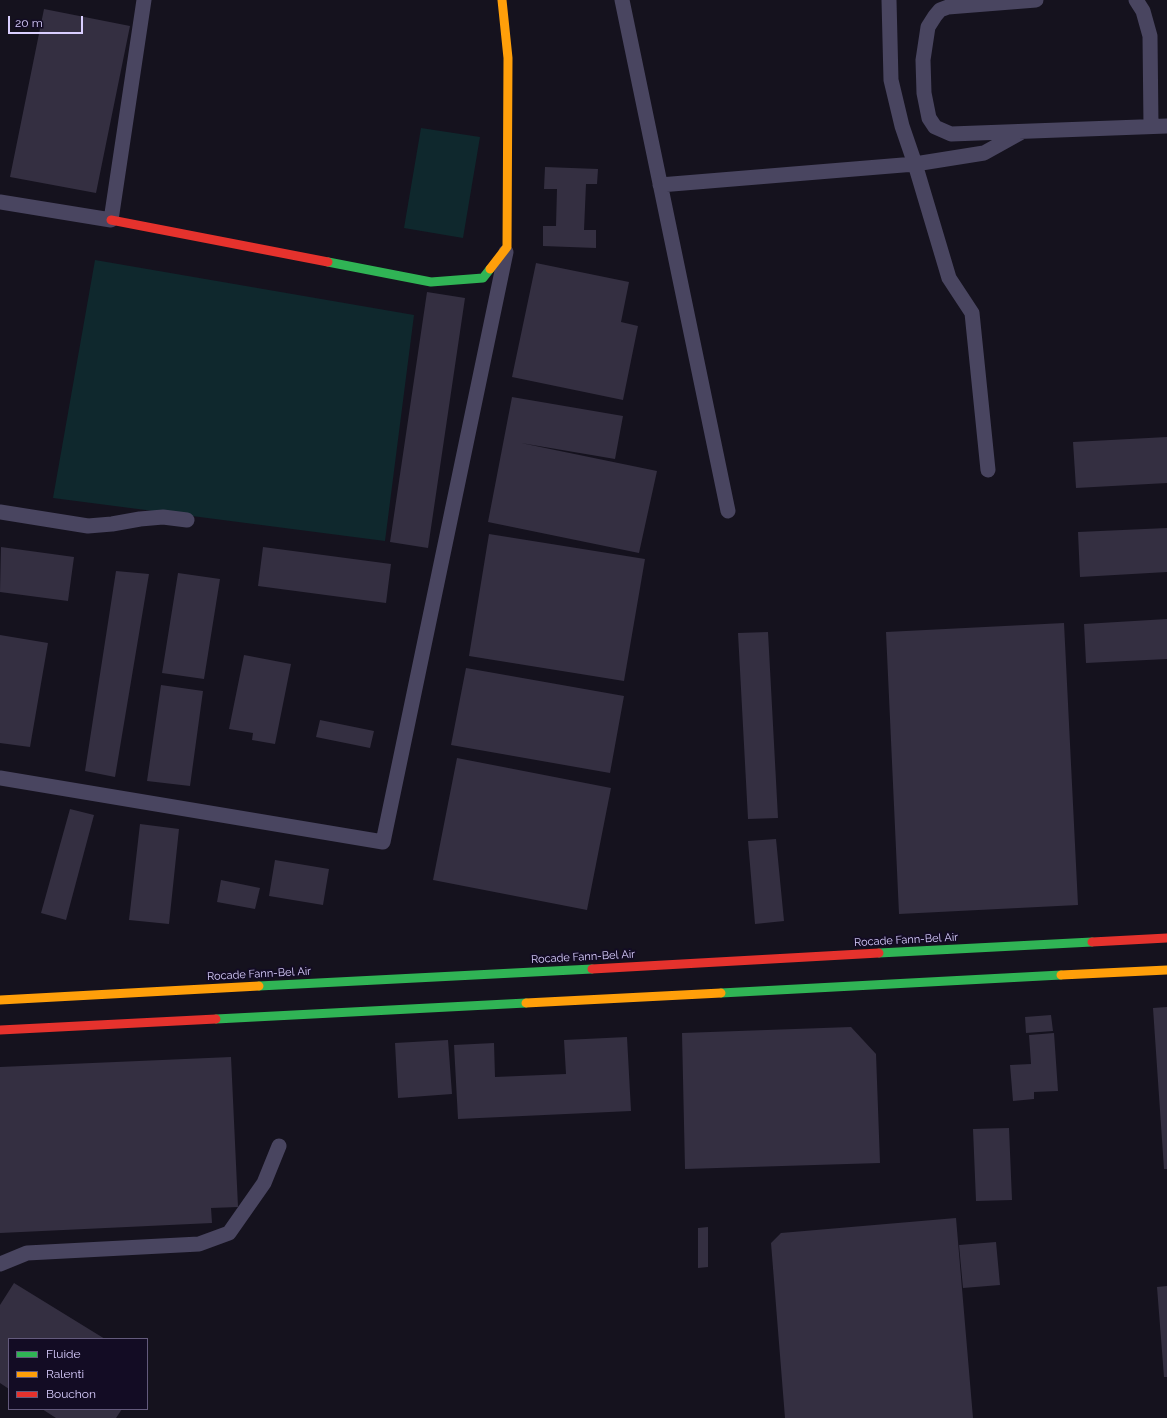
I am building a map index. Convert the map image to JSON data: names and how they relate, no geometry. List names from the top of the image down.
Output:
{
  "streets": {
    "street": ["Rocade Fann-Bel Air"]
  },
  "legend": ["Fluide", "Ralenti", "Bouchon"],
  "scale_bar": "20 m"
}
